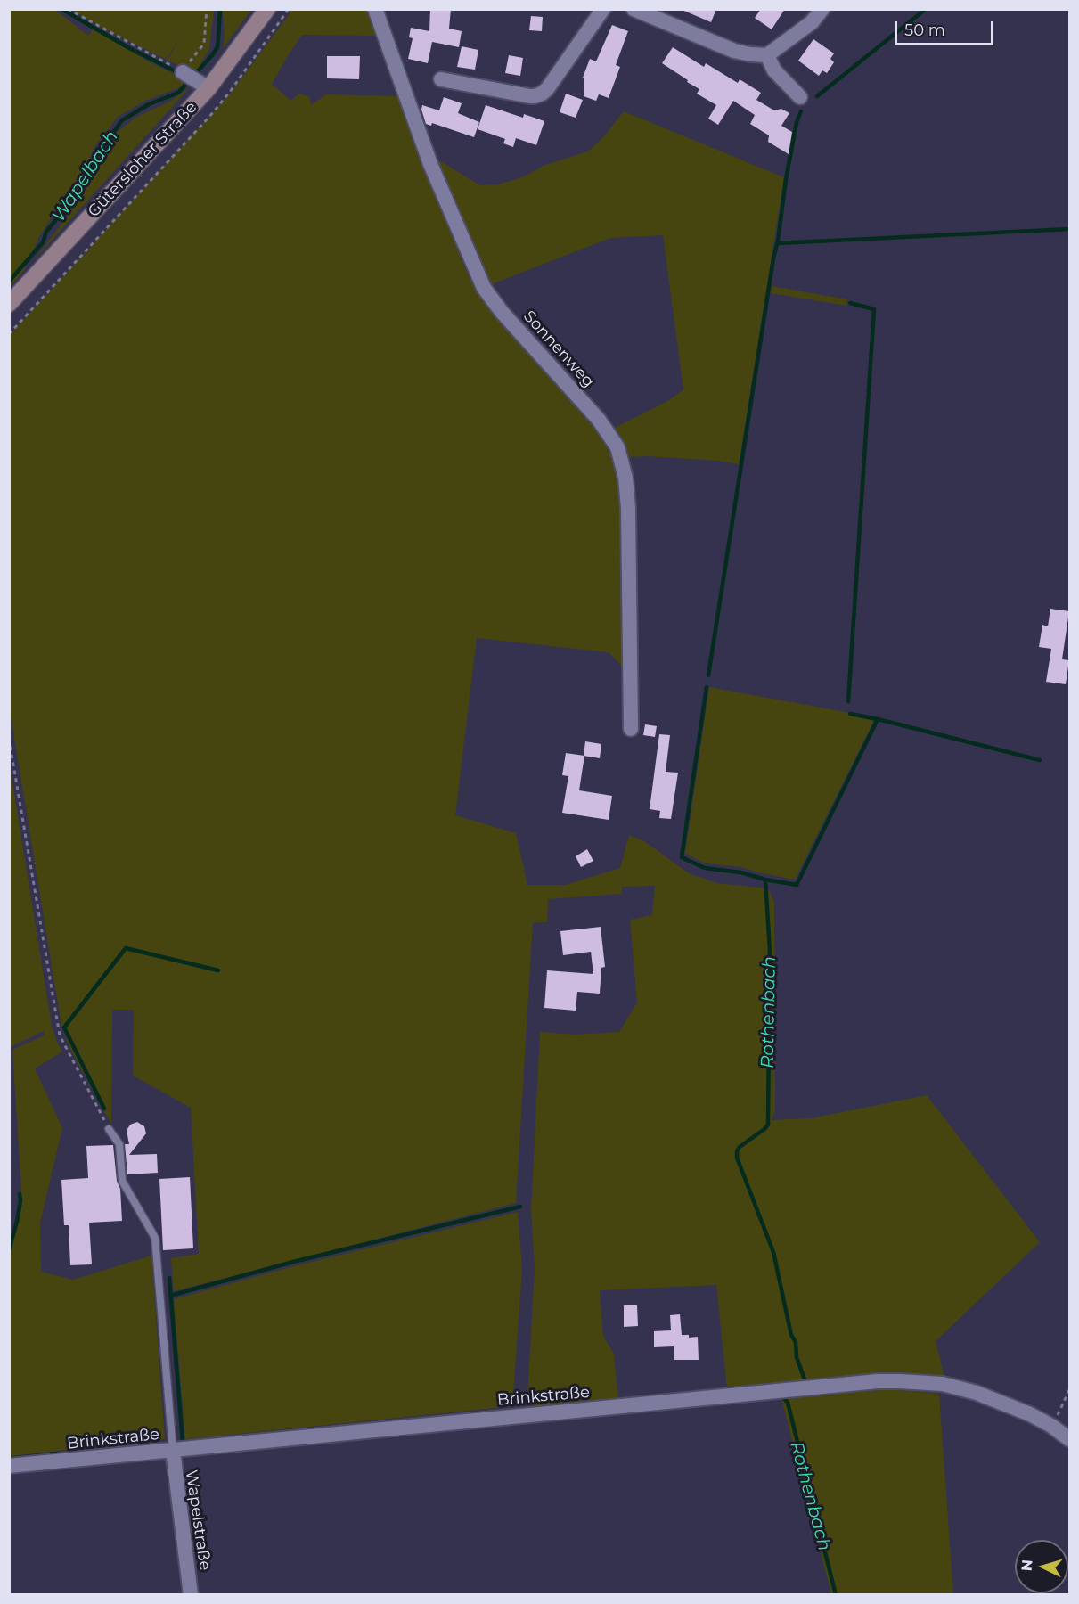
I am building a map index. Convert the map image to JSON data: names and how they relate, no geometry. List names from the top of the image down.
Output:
{
  "streets": {
    "main road": ["Gütersloher Straße"],
    "street": ["Sonnenweg", "Brinkstraße", "Wapelstraße"]
  },
  "crossings": [
    ["Brinkstraße", "Wapelstraße"]
  ],
  "water": ["Wapelbach", "Rothenbach"],
  "scale_bar": "50 m",
  "north": "left"
}
